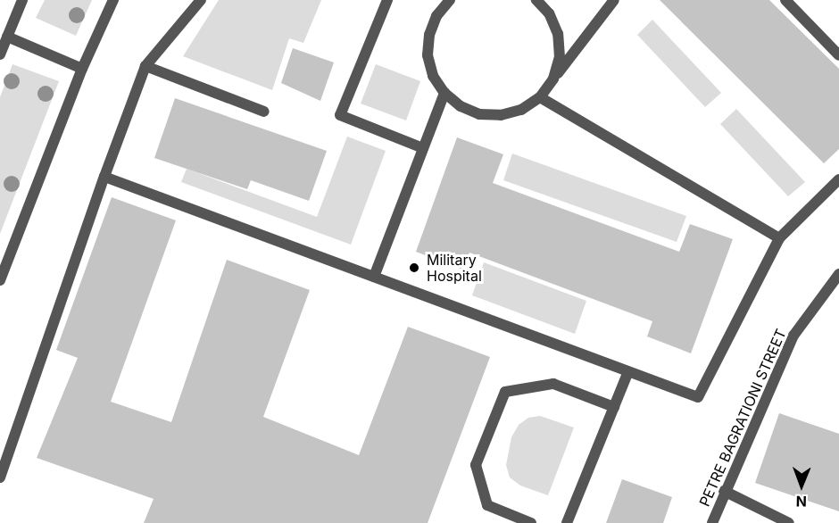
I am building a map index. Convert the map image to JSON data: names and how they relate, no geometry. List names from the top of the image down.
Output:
{
  "streets": {
    "street": ["PETRE BAGRATIONI STREET"]
  },
  "places": ["Military Hospital"],
  "north": "bottom"
}
